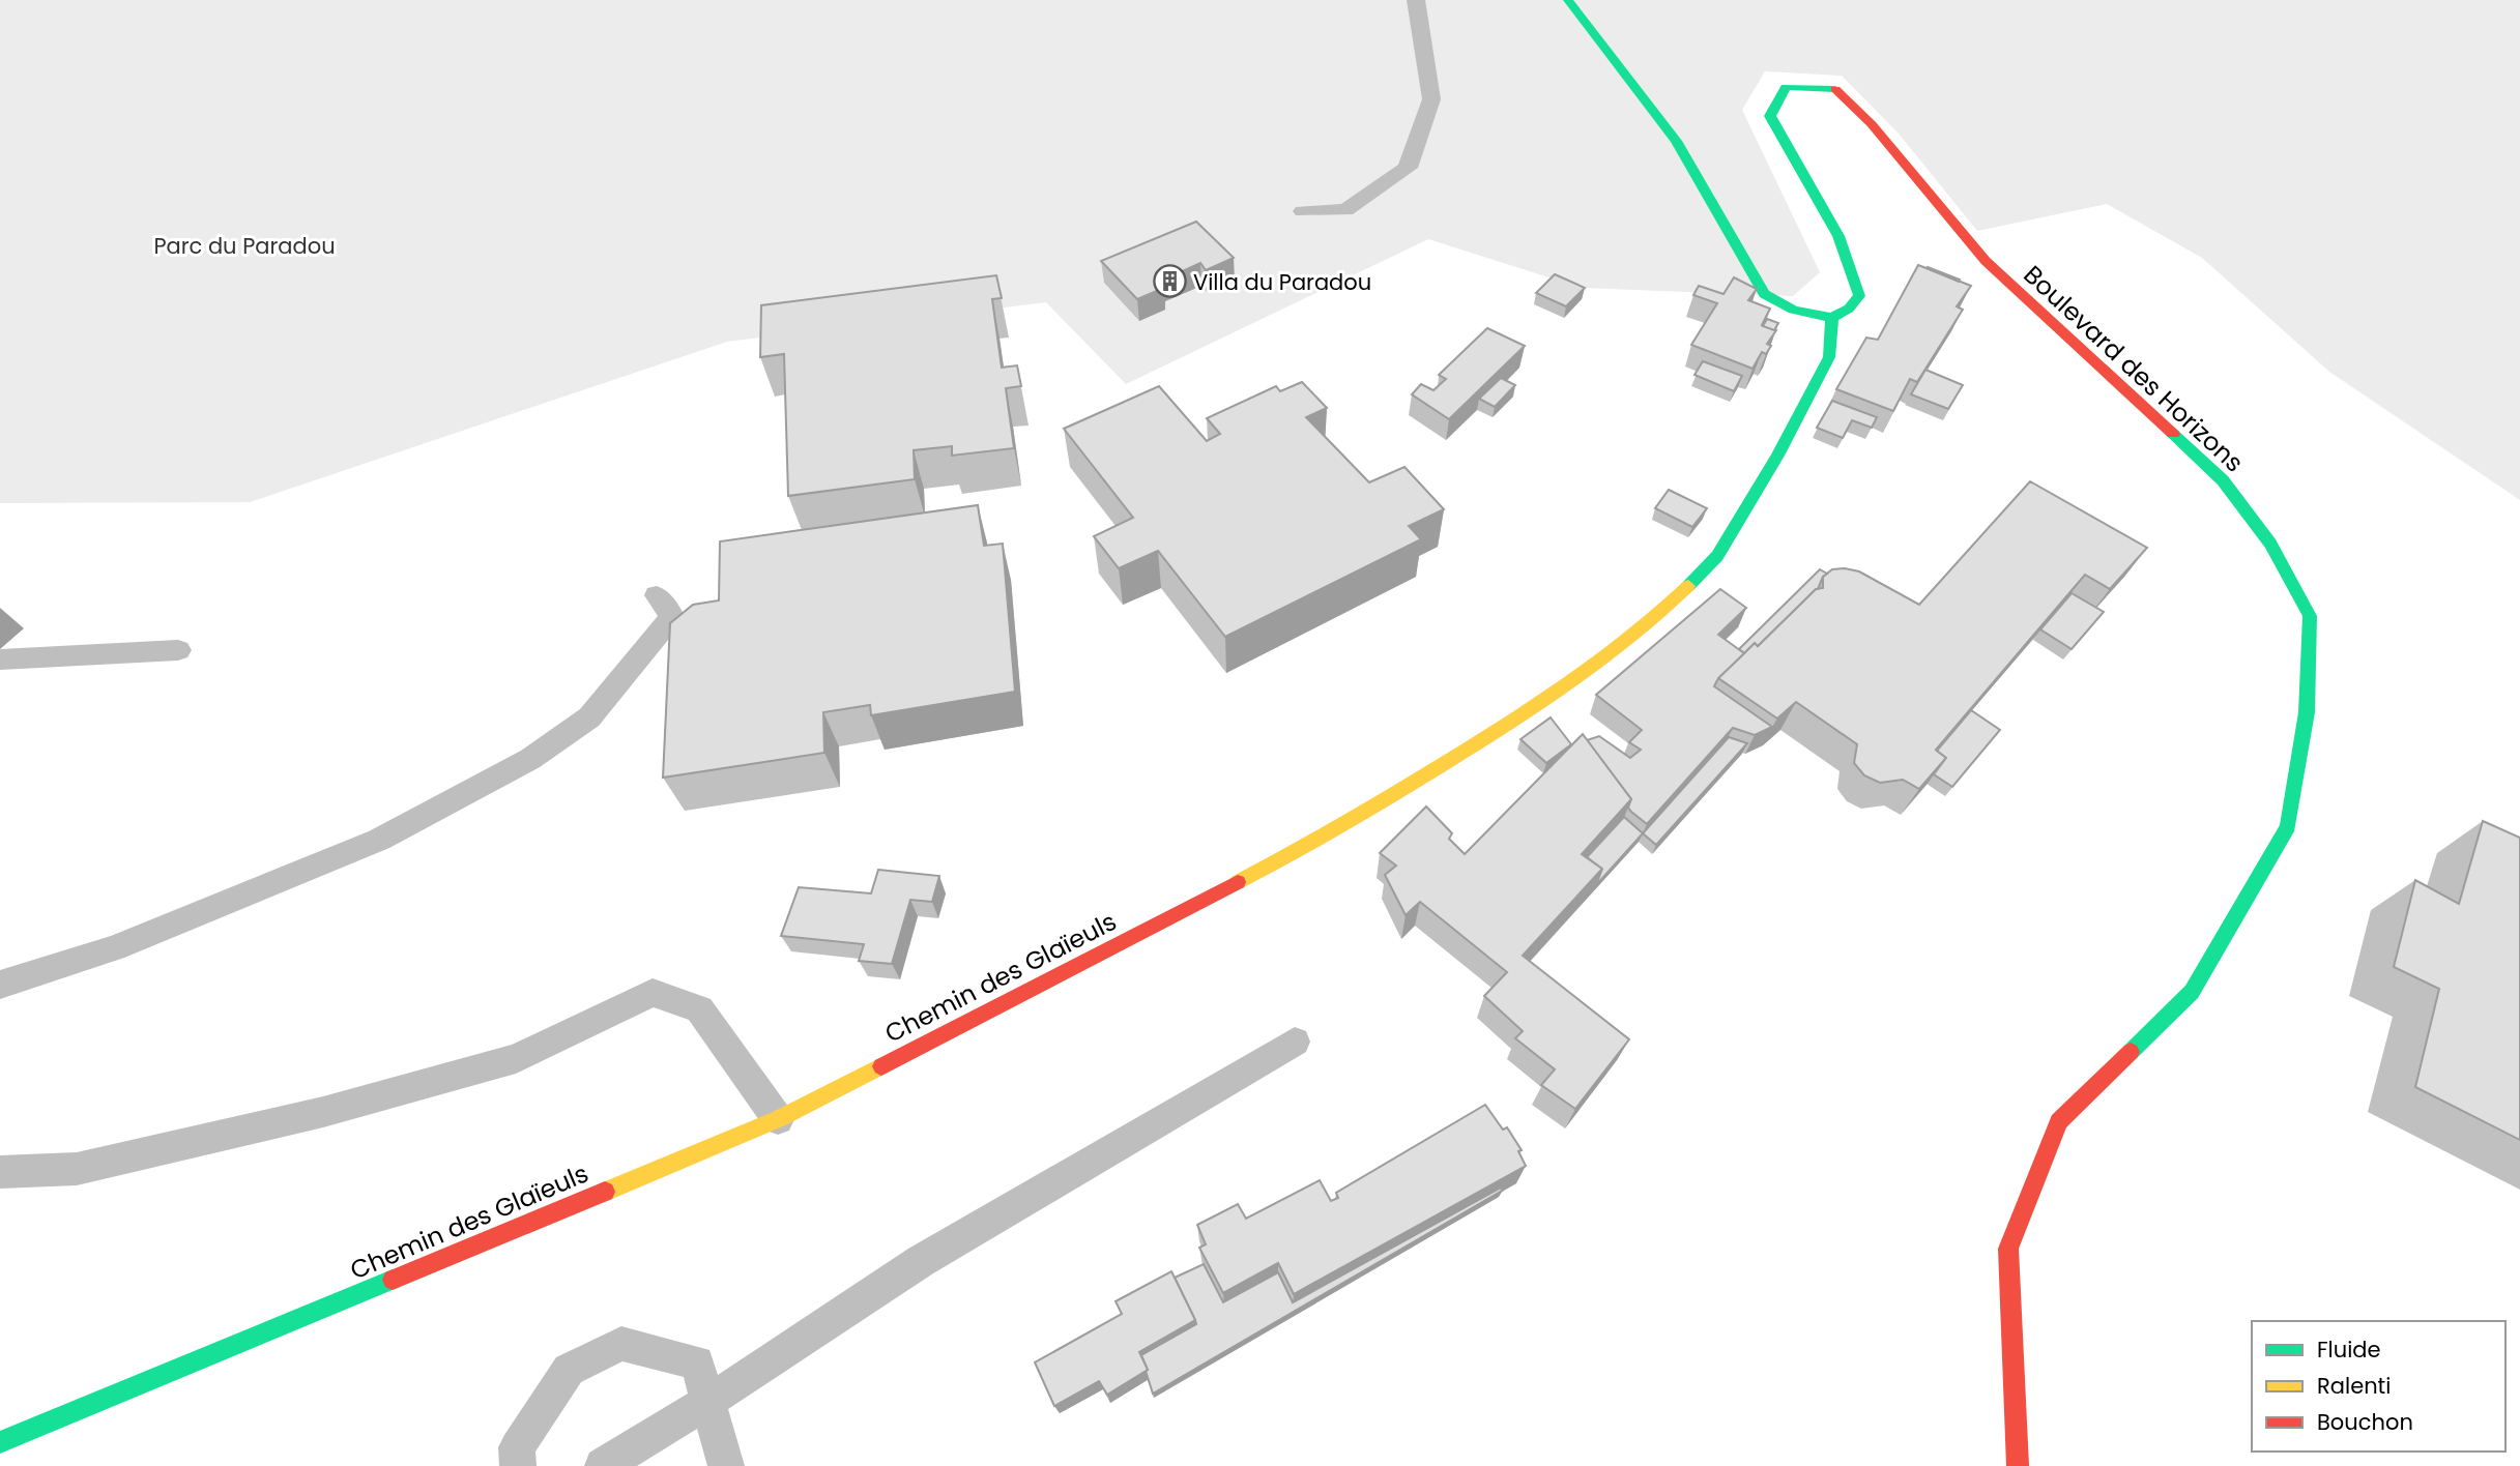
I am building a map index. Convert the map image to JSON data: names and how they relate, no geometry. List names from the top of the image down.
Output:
{
  "streets": {
    "street": ["Boulevard des Horizons", "Chemin des Glaïeuls"]
  },
  "crossings": [
    ["Boulevard des Horizons", "Chemin des Glaïeuls"]
  ],
  "parks": ["Parc du Paradou"],
  "places": {
    "building": ["Villa du Paradou"]
  },
  "legend": ["Fluide", "Ralenti", "Bouchon"]
}
